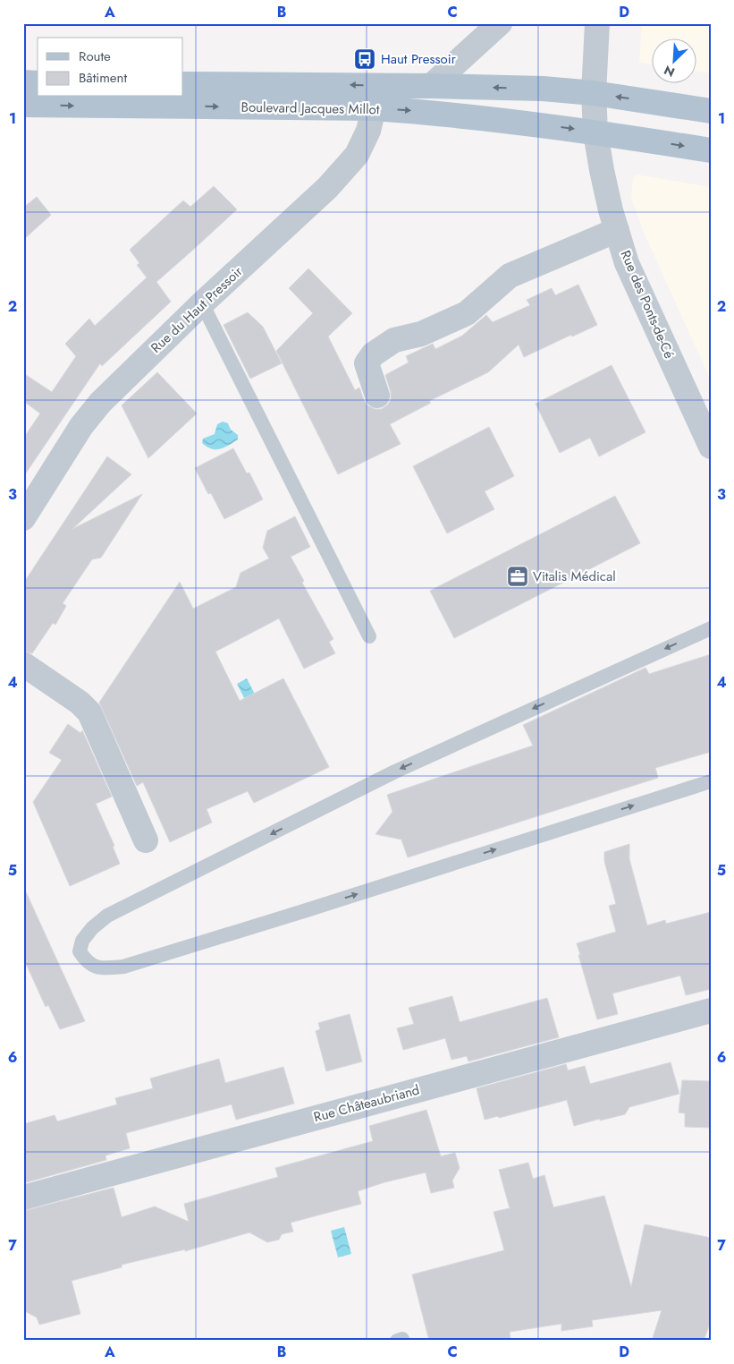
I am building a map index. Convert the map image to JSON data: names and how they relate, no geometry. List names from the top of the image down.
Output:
{
  "streets": {
    "main road": ["Boulevard Jacques Millot"],
    "street": ["Rue des Ponts-de-Cé", "Rue du Haut Pressoir", "Rue Châteaubriand"]
  },
  "crossings": [
    ["Boulevard Jacques Millot", "Rue des Ponts-de-Cé"],
    ["Boulevard Jacques Millot", "Rue du Haut Pressoir"]
  ],
  "places": {
    "bus stop": ["Haut Pressoir"],
    "office": ["Vitalis Médical"]
  },
  "legend": ["Route", "Bâtiment"],
  "north": "bottom left",
  "grid": {
    "columns": [
      "A",
      "B",
      "C",
      "D"
    ],
    "rows": [
      "1",
      "2",
      "3",
      "4",
      "5",
      "6",
      "7"
    ]
  }
}
